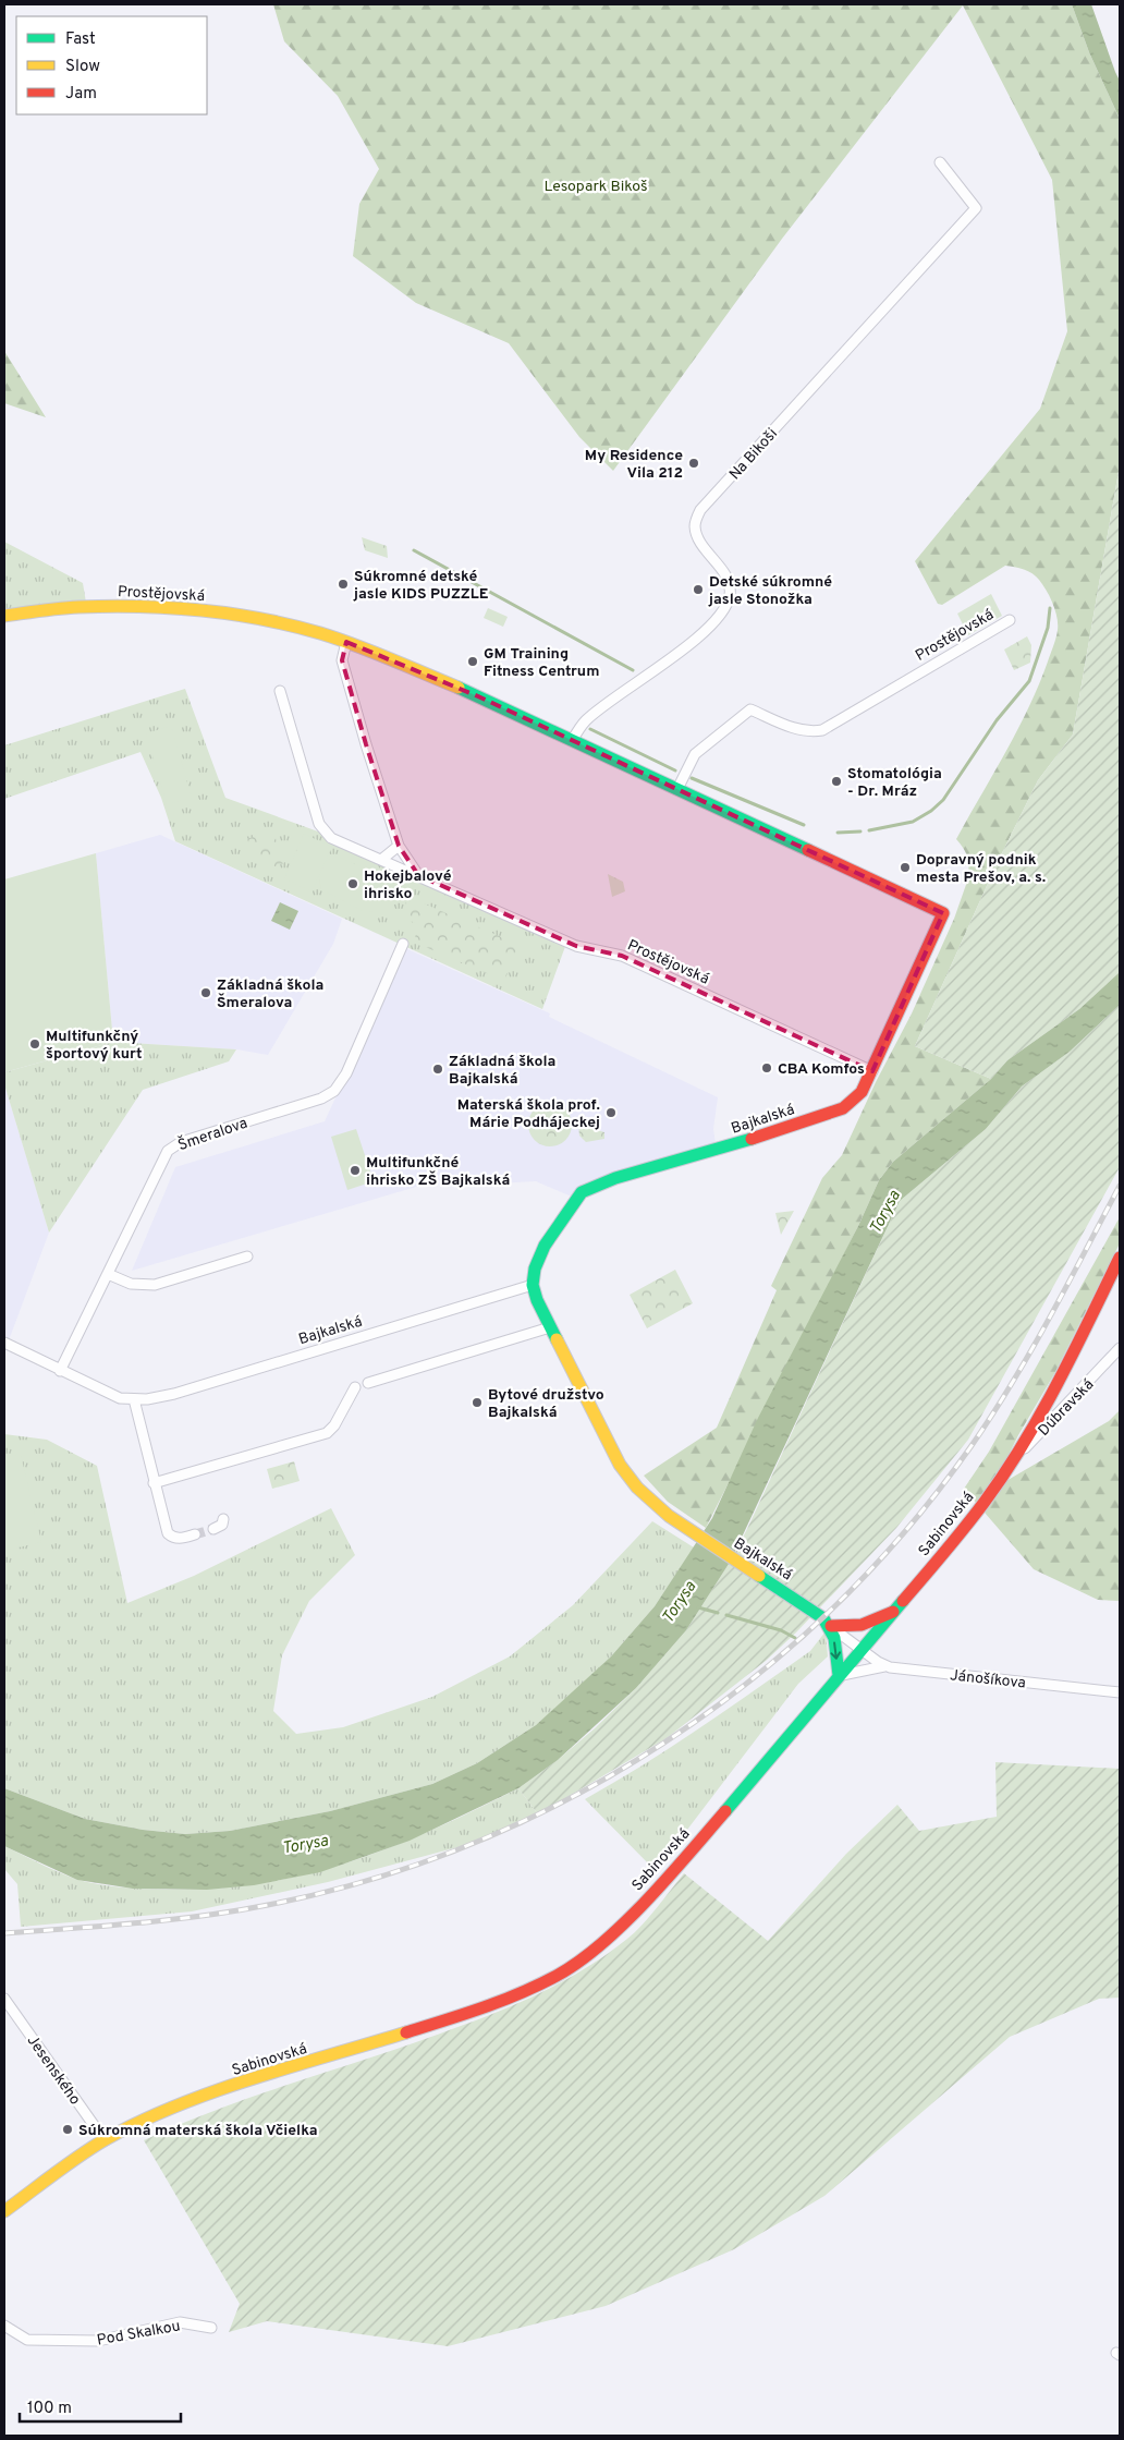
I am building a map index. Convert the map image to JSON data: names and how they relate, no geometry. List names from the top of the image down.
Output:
{
  "streets": {
    "street": [
      "Na Bikoši",
      "Prostějovská",
      "Bajkalská",
      "Šmeralova",
      "Dúbravská",
      "Sabinovská",
      "Jánošíkova",
      "Jesenského",
      "Pod Skalkou"
    ]
  },
  "crossings": [
    ["Na Bikoši", "Prostějovská"],
    ["Prostějovská", "Bajkalská"],
    ["Bajkalská", "Šmeralova"],
    ["Bajkalská", "Sabinovská"],
    ["Dúbravská", "Sabinovská"],
    ["Sabinovská", "Jesenského"]
  ],
  "water": ["Torysa"],
  "parks": ["Lesopark Bikoš"],
  "places": [
    "My Residence Vila 212",
    "Súkromné detské jasle KIDS PUZZLE",
    "Detské súkromné jasle Stonožka",
    "GM Training Fitness Centrum",
    "Stomatológia - Dr. Mráz",
    "Dopravný podnik mesta Prešov, a. s.",
    "Hokejbalové ihrisko",
    "Základná škola Šmeralova",
    "Multifunkčný športový kurt",
    "CBA Komfos",
    "Základná škola Bajkalská",
    "Materská škola prof. Márie Podhájeckej",
    "Multifunkčné ihrisko ZŠ Bajkalská",
    "Bytové družstvo Bajkalská",
    "Súkromná materská škola Včielka"
  ],
  "legend": ["Fast", "Slow", "Jam"],
  "scale_bar": "100 m"
}
